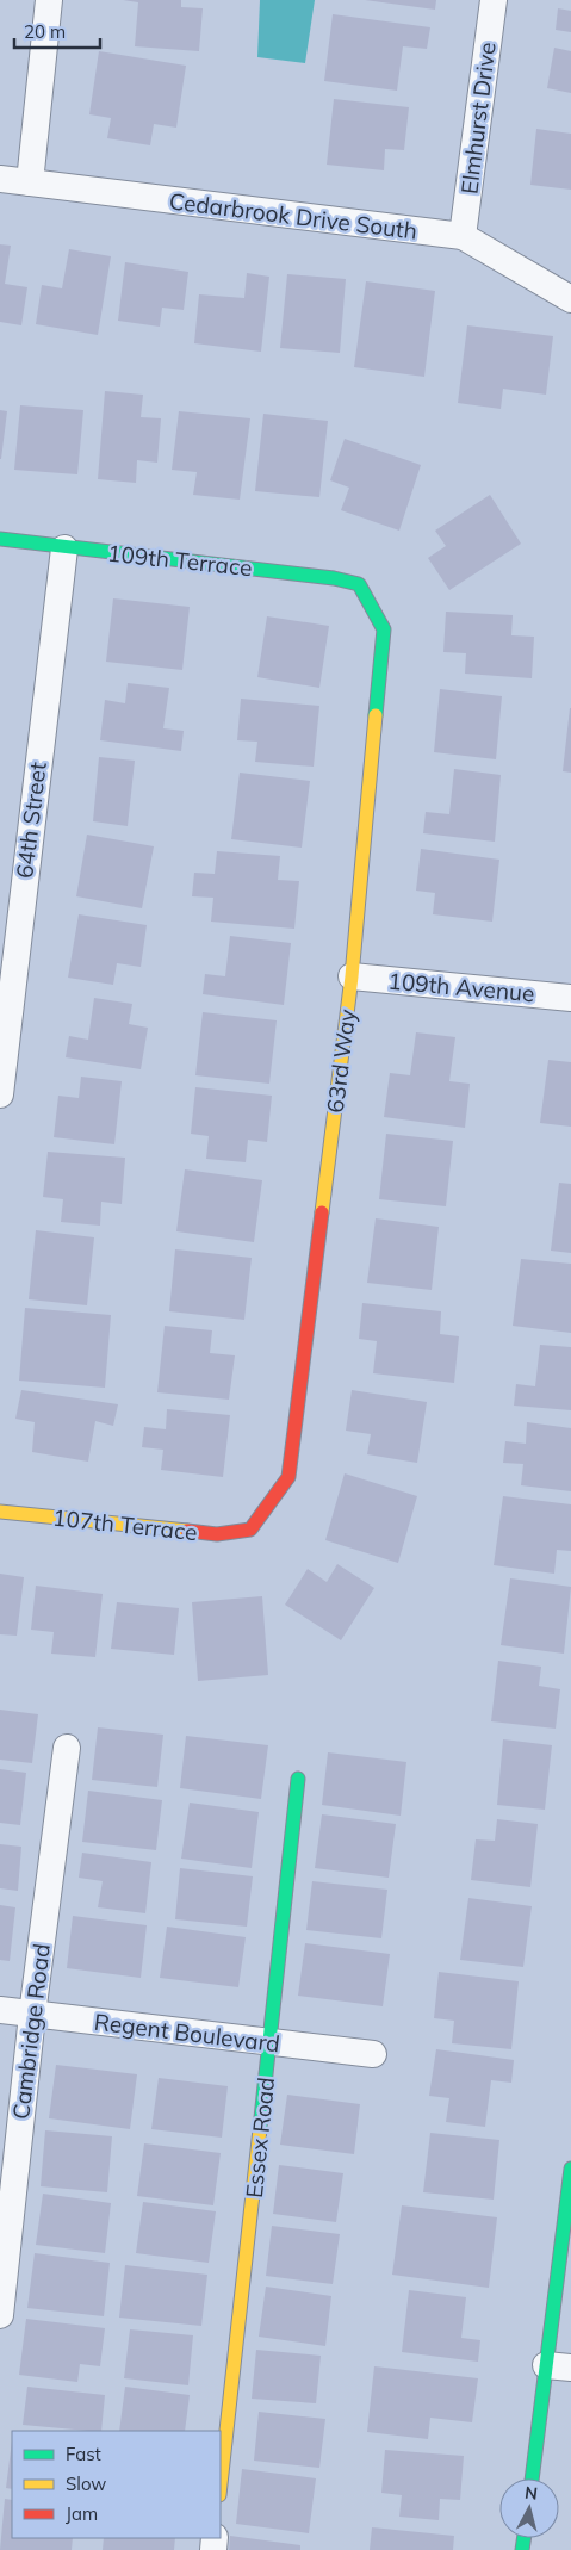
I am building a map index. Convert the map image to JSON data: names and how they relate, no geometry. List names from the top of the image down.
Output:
{
  "streets": {
    "street": [
      "Elmhurst Drive",
      "Cedarbrook Drive South",
      "109th Terrace",
      "64th Street",
      "109th Avenue",
      "63rd Way",
      "107th Terrace",
      "Cambridge Road",
      "Regent Boulevard",
      "Essex Road"
    ]
  },
  "crossings": [
    ["Elmhurst Drive", "Cedarbrook Drive South"],
    ["109th Terrace", "64th Street"],
    ["109th Terrace", "63rd Way"],
    ["109th Avenue", "63rd Way"],
    ["63rd Way", "107th Terrace"],
    ["Cambridge Road", "Regent Boulevard"],
    ["Regent Boulevard", "Essex Road"]
  ],
  "legend": ["Fast", "Slow", "Jam"],
  "scale_bar": "20 m",
  "north": "top"
}
